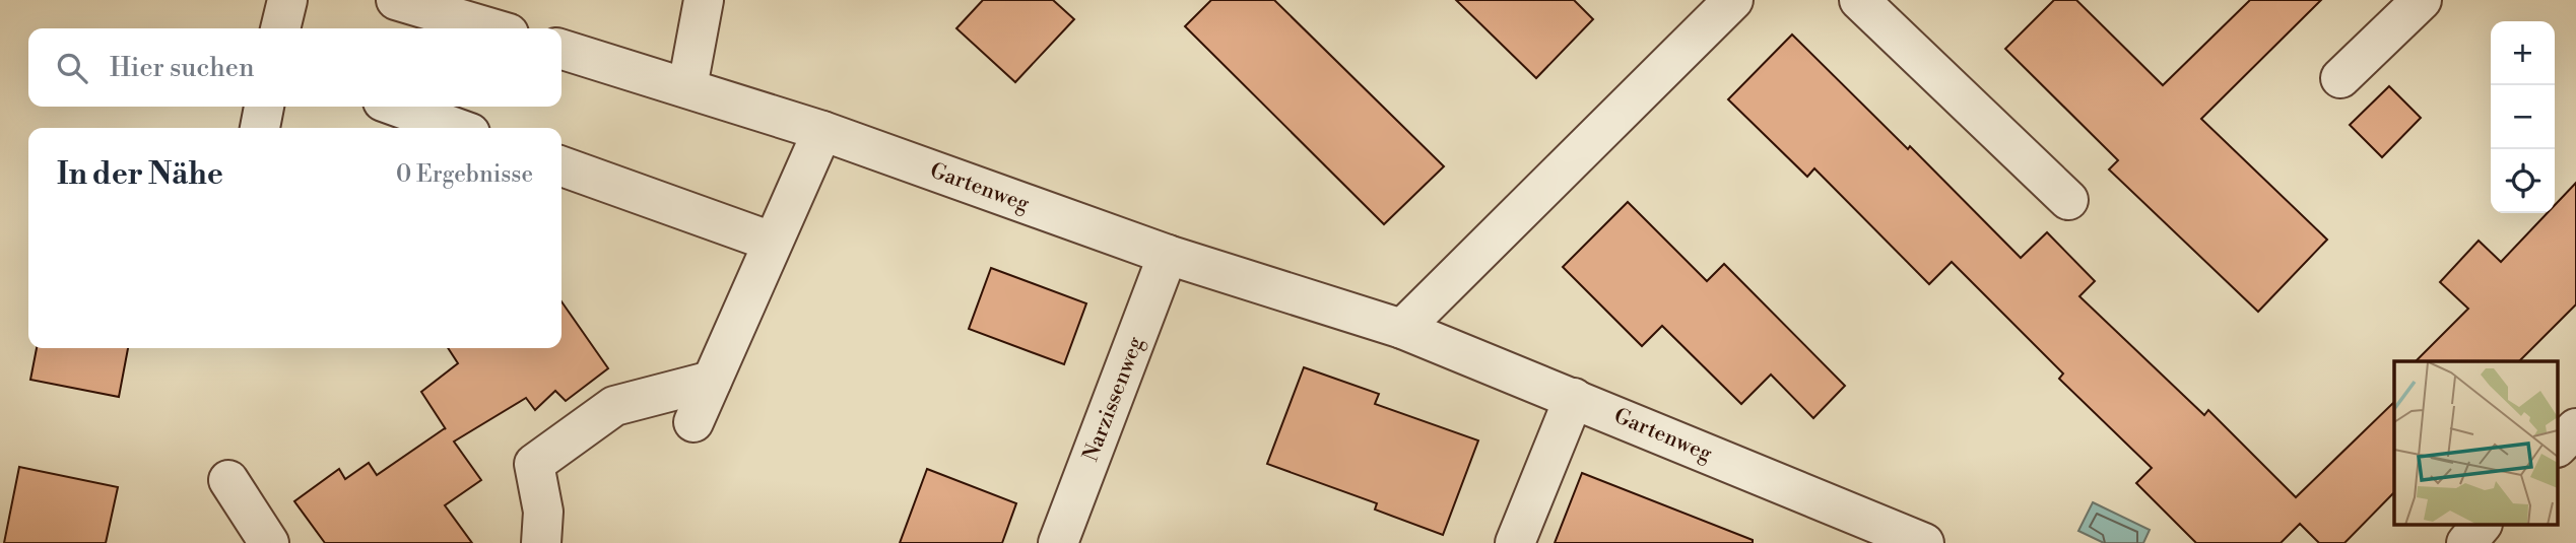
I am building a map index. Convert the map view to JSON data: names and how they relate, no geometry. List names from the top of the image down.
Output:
{
  "streets": {
    "street": ["Gartenweg", "Narzissenweg"]
  },
  "crossings": [
    ["Gartenweg", "Narzissenweg"]
  ],
  "page": {
    "map_buttons": ["+", "−"],
    "search": "Hier suchen",
    "heading": ["In der Nähe", "0 Ergebnisse"]
  }
}
